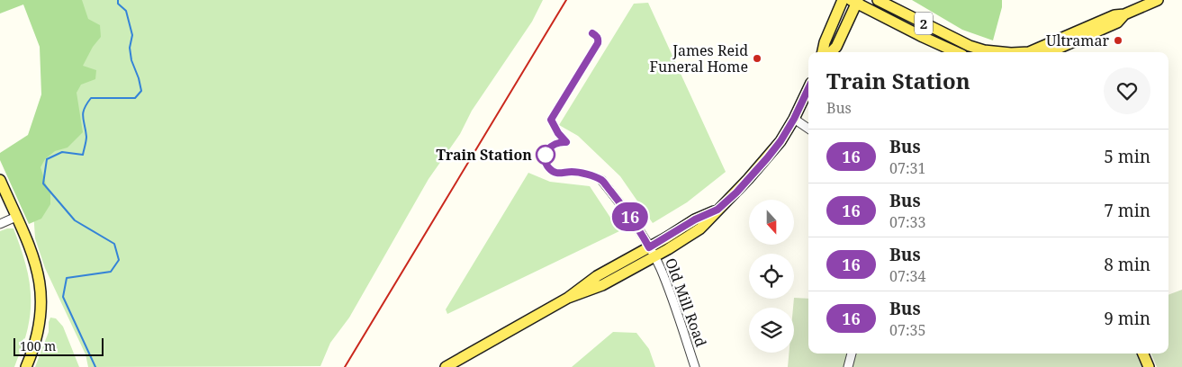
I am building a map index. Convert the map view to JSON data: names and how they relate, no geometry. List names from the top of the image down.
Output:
{
  "streets": {
    "main road": ["2"],
    "street": ["Old Mill Road"]
  },
  "places": ["Ultramar", "James Reid Funeral Home", "Train Station"],
  "lines": ["bus line 16"],
  "scale_bar": "100 m",
  "north": "bottom",
  "page": {
    "on_map": "16",
    "heading": ["Train Station", "Bus"],
    "list": [
      {
        "mark": "16",
        "name": "Bus",
        "note": "07:31",
        "value": "5 min"
      },
      {
        "mark": "16",
        "name": "Bus",
        "note": "07:33",
        "value": "7 min"
      },
      {
        "mark": "16",
        "name": "Bus",
        "note": "07:34",
        "value": "8 min"
      },
      {
        "mark": "16",
        "name": "Bus",
        "note": "07:35",
        "value": "9 min"
      }
    ],
    "scale": "100 m"
  }
}
